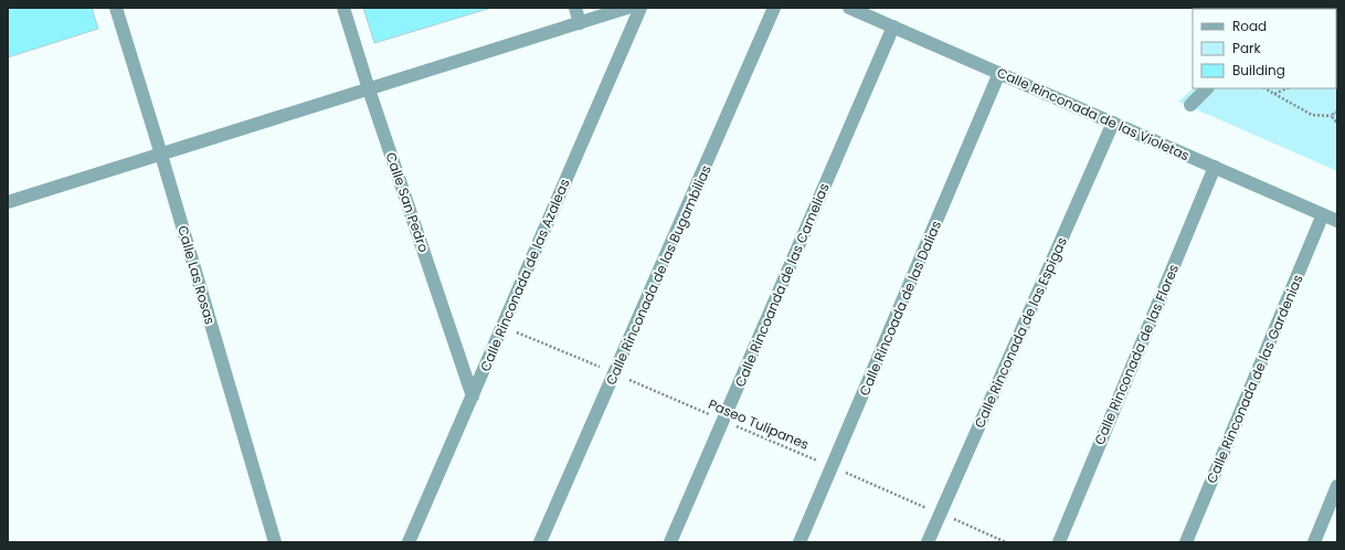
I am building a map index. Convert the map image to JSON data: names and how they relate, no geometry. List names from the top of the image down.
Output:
{
  "streets": {
    "street": [
      "Calle Rinconada de las Violetas",
      "Calle San Pedro",
      "Calle Las Rosas",
      "Calle Rinconada de las Azaleas",
      "Calle Rinconada de las Bugambilias",
      "Calle Rincoanda de las Camelias",
      "Calle Rincoada de las Dalias",
      "Calle Rinconada de las Espigas",
      "Calle Rinconada de las Flores",
      "Calle Rinconada de las Gardenias"
    ],
    "path": ["Paseo Tulipanes"]
  },
  "crossings": [
    ["Calle Rinconada de las Violetas", "Calle Rincoanda de las Camelias"],
    ["Calle Rinconada de las Violetas", "Calle Rincoada de las Dalias"],
    ["Calle Rinconada de las Violetas", "Calle Rinconada de las Espigas"],
    ["Calle Rinconada de las Violetas", "Calle Rinconada de las Flores"],
    ["Calle Rinconada de las Violetas", "Calle Rinconada de las Gardenias"],
    ["Calle San Pedro", "Calle Rinconada de las Azaleas"],
    ["Calle Rinconada de las Azaleas", "Paseo Tulipanes"],
    ["Calle Rinconada de las Bugambilias", "Paseo Tulipanes"],
    ["Calle Rincoanda de las Camelias", "Paseo Tulipanes"],
    ["Calle Rincoada de las Dalias", "Paseo Tulipanes"],
    ["Calle Rinconada de las Espigas", "Paseo Tulipanes"]
  ],
  "legend": ["Road", "Park", "Building"]
}
